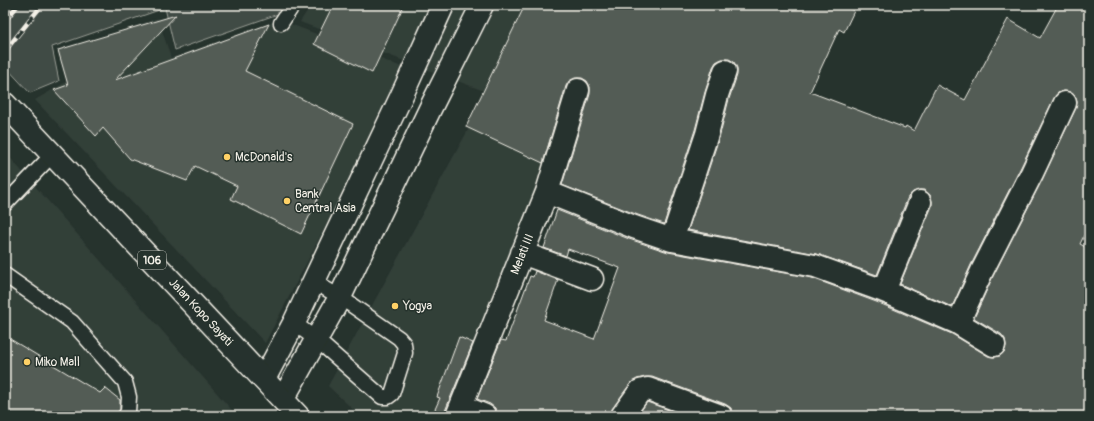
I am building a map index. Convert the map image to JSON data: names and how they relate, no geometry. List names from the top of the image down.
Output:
{
  "streets": {
    "street": ["Melati III", "106", "Jalan Kopo Sayati"]
  },
  "places": [
    "McDonald's",
    "Bank Central Asia",
    "Yogya",
    "Miko Mall"
  ]
}
